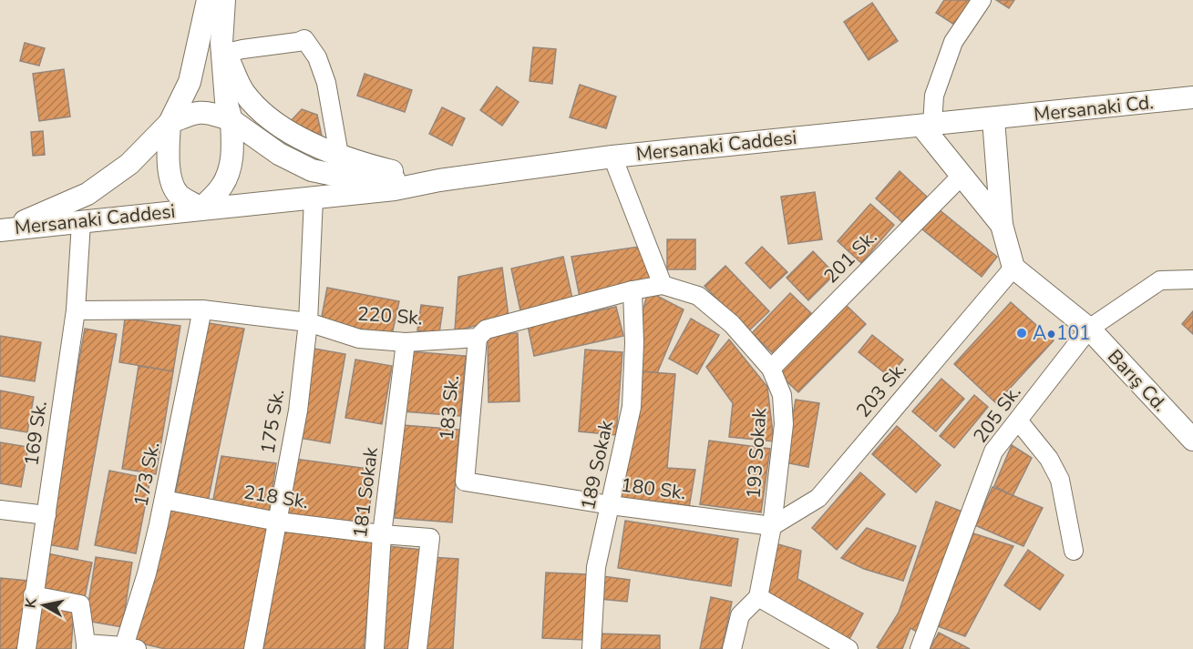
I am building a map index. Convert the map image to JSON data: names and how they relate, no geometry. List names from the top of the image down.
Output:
{
  "streets": {
    "street": [
      "Mersanaki Cd.",
      "Mersanaki Caddesi",
      "201 Sk.",
      "220 Sk.",
      "Barış Cd.",
      "203 Sk.",
      "183 Sk.",
      "205 Sk.",
      "175 Sk.",
      "169 Sk.",
      "193 Sokak",
      "189 Sokak",
      "173 Sk.",
      "180 Sk.",
      "181 Sokak",
      "218 Sk."
    ]
  },
  "crossings": [
    ["Mersanaki Cd.", "Mersanaki Caddesi"],
    ["Mersanaki Caddesi", "175 Sk."],
    ["Mersanaki Caddesi", "169 Sk."],
    ["201 Sk.", "193 Sokak"],
    ["220 Sk.", "183 Sk."],
    ["220 Sk.", "175 Sk."],
    ["220 Sk.", "169 Sk."],
    ["220 Sk.", "193 Sokak"],
    ["220 Sk.", "189 Sokak"],
    ["220 Sk.", "173 Sk."],
    ["220 Sk.", "181 Sokak"],
    ["Barış Cd.", "203 Sk."],
    ["Barış Cd.", "205 Sk."],
    ["203 Sk.", "193 Sokak"],
    ["203 Sk.", "180 Sk."],
    ["183 Sk.", "180 Sk."],
    ["175 Sk.", "218 Sk."],
    ["193 Sokak", "180 Sk."],
    ["189 Sokak", "180 Sk."],
    ["173 Sk.", "218 Sk."],
    ["181 Sokak", "218 Sk."]
  ],
  "places": ["A•101"],
  "north": "left"
}
